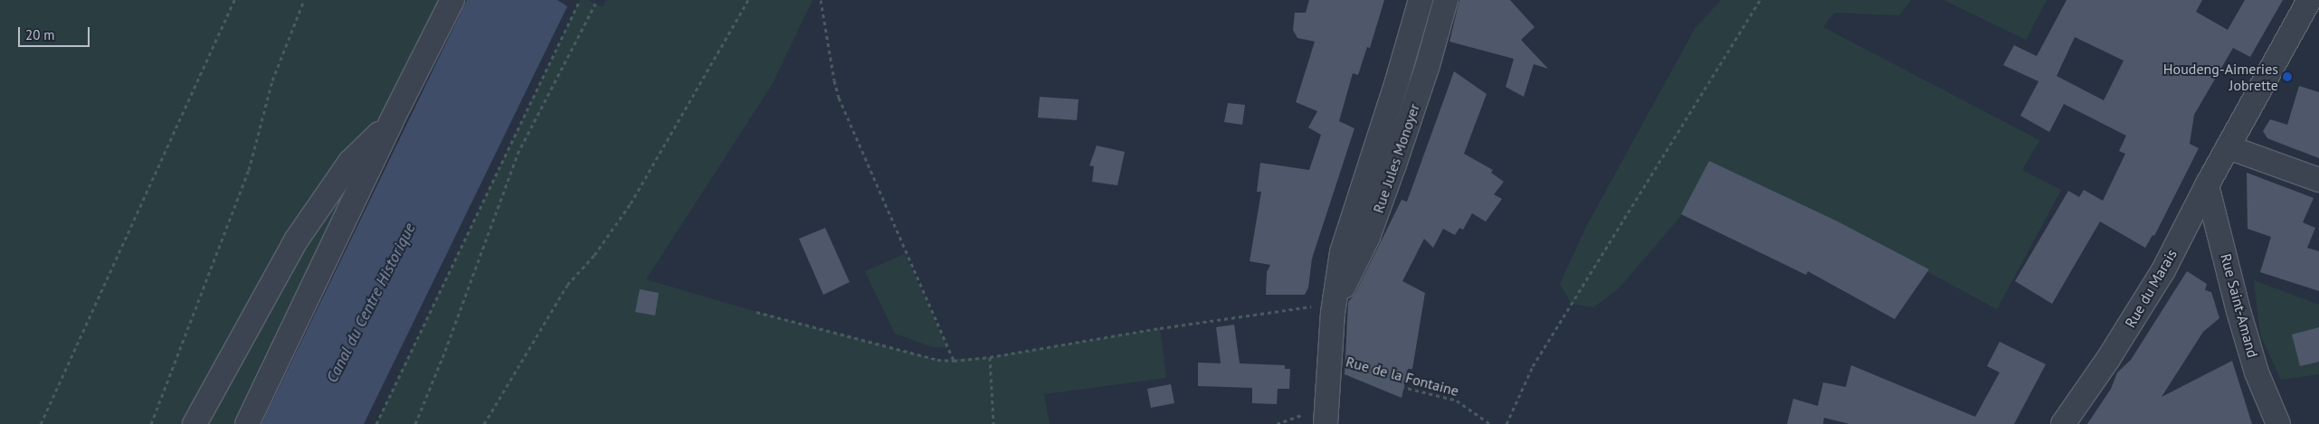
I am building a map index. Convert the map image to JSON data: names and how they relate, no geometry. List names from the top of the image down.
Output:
{
  "streets": {
    "street": ["Rue Jules Monoyer", "Rue du Marais", "Rue Saint-Amand"],
    "path": ["Rue de la Fontaine"]
  },
  "crossings": [
    ["Rue Jules Monoyer", "Rue de la Fontaine"],
    ["Rue du Marais", "Rue Saint-Amand"]
  ],
  "water": ["Canal du Centre Historique"],
  "places": ["Houdeng-Aimeries Jobrette"],
  "scale_bar": "20 m"
}
